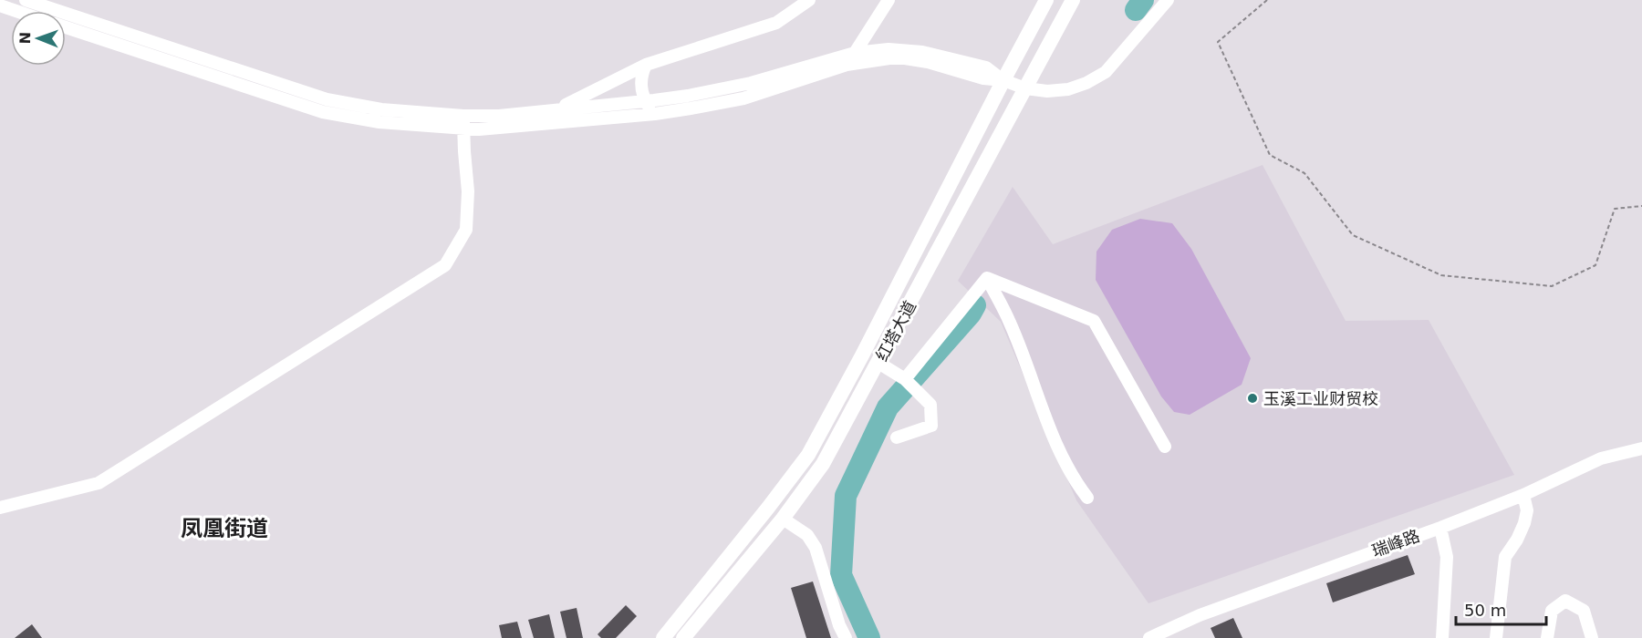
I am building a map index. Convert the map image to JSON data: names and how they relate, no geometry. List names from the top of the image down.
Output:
{
  "streets": {
    "main road": ["红塔大道"],
    "street": ["瑞峰路"]
  },
  "districts": ["凤凰街道"],
  "places": ["玉溪工业财贸校"],
  "scale_bar": "50 m",
  "north": "left"
}
